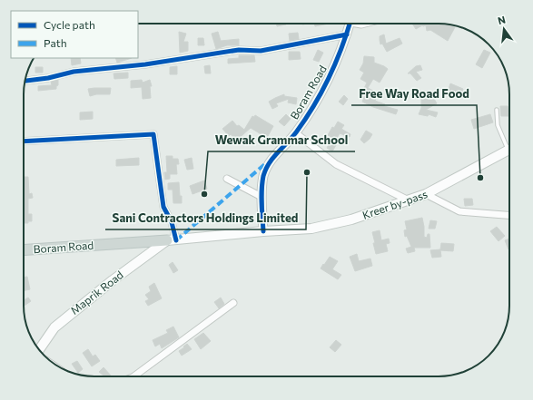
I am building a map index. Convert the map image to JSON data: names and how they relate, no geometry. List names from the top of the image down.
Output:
{
  "streets": {
    "main road": ["Boram Road", "Kreer by-pass", "Maprik Road"]
  },
  "crossings": [
    ["Boram Road", "Kreer by-pass"],
    ["Boram Road", "Maprik Road"]
  ],
  "places": ["Sani Contractors Holdings Limited", "Free Way Road Food", "Wewak Grammar School"],
  "legend": ["Cycle path", "Path"],
  "north": "top"
}
